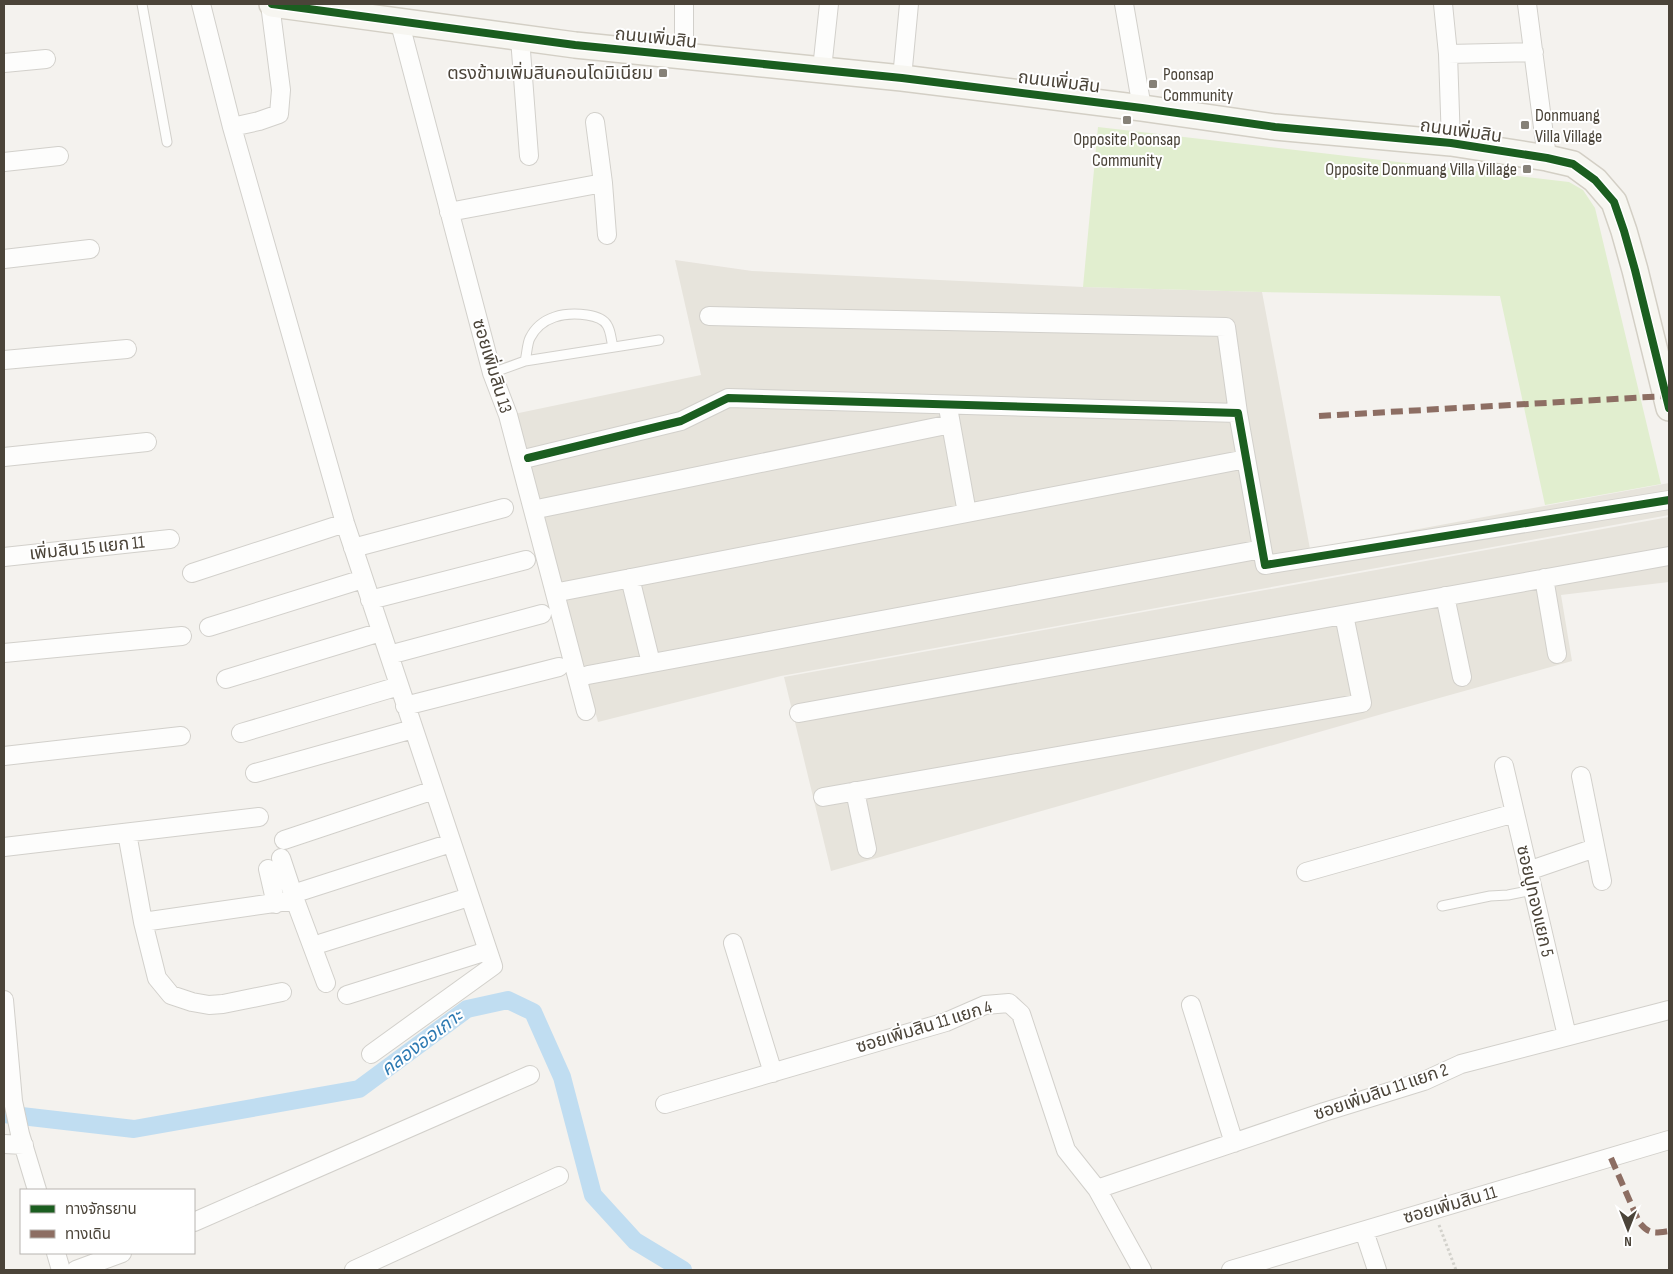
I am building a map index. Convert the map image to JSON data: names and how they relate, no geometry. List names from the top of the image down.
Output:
{
  "streets": {
    "street": [
      "ถนนเพิ่มสิน",
      "ซอยเพิ่มสิน 13",
      "เพิ่มสิน 15 แยก 11",
      "ซอยปูทองแยก 5",
      "ซอยเพิ่มสิน 11 แยก 4",
      "ซอยเพิ่มสิน 11 แยก 2",
      "ซอยเพิ่มสิน 11"
    ]
  },
  "crossings": [
    ["ถนนเพิ่มสิน", "ซอยเพิ่มสิน 13"],
    ["ซอยปูทองแยก 5", "ซอยเพิ่มสิน 11 แยก 2"],
    ["ซอยเพิ่มสิน 11 แยก 4", "ซอยเพิ่มสิน 11 แยก 2"]
  ],
  "water": ["คลองออเกาะ"],
  "places": {
    "transit": [
      "ตรงข้ามเพิ่มสินคอนโดมิเนียม",
      "Poonsap Community",
      "Opposite Poonsap Community",
      "Donmuang Villa Village",
      "Opposite Donmuang Villa Village"
    ]
  },
  "legend": ["ทางจักรยาน", "ทางเดิน"],
  "north": "bottom"
}
